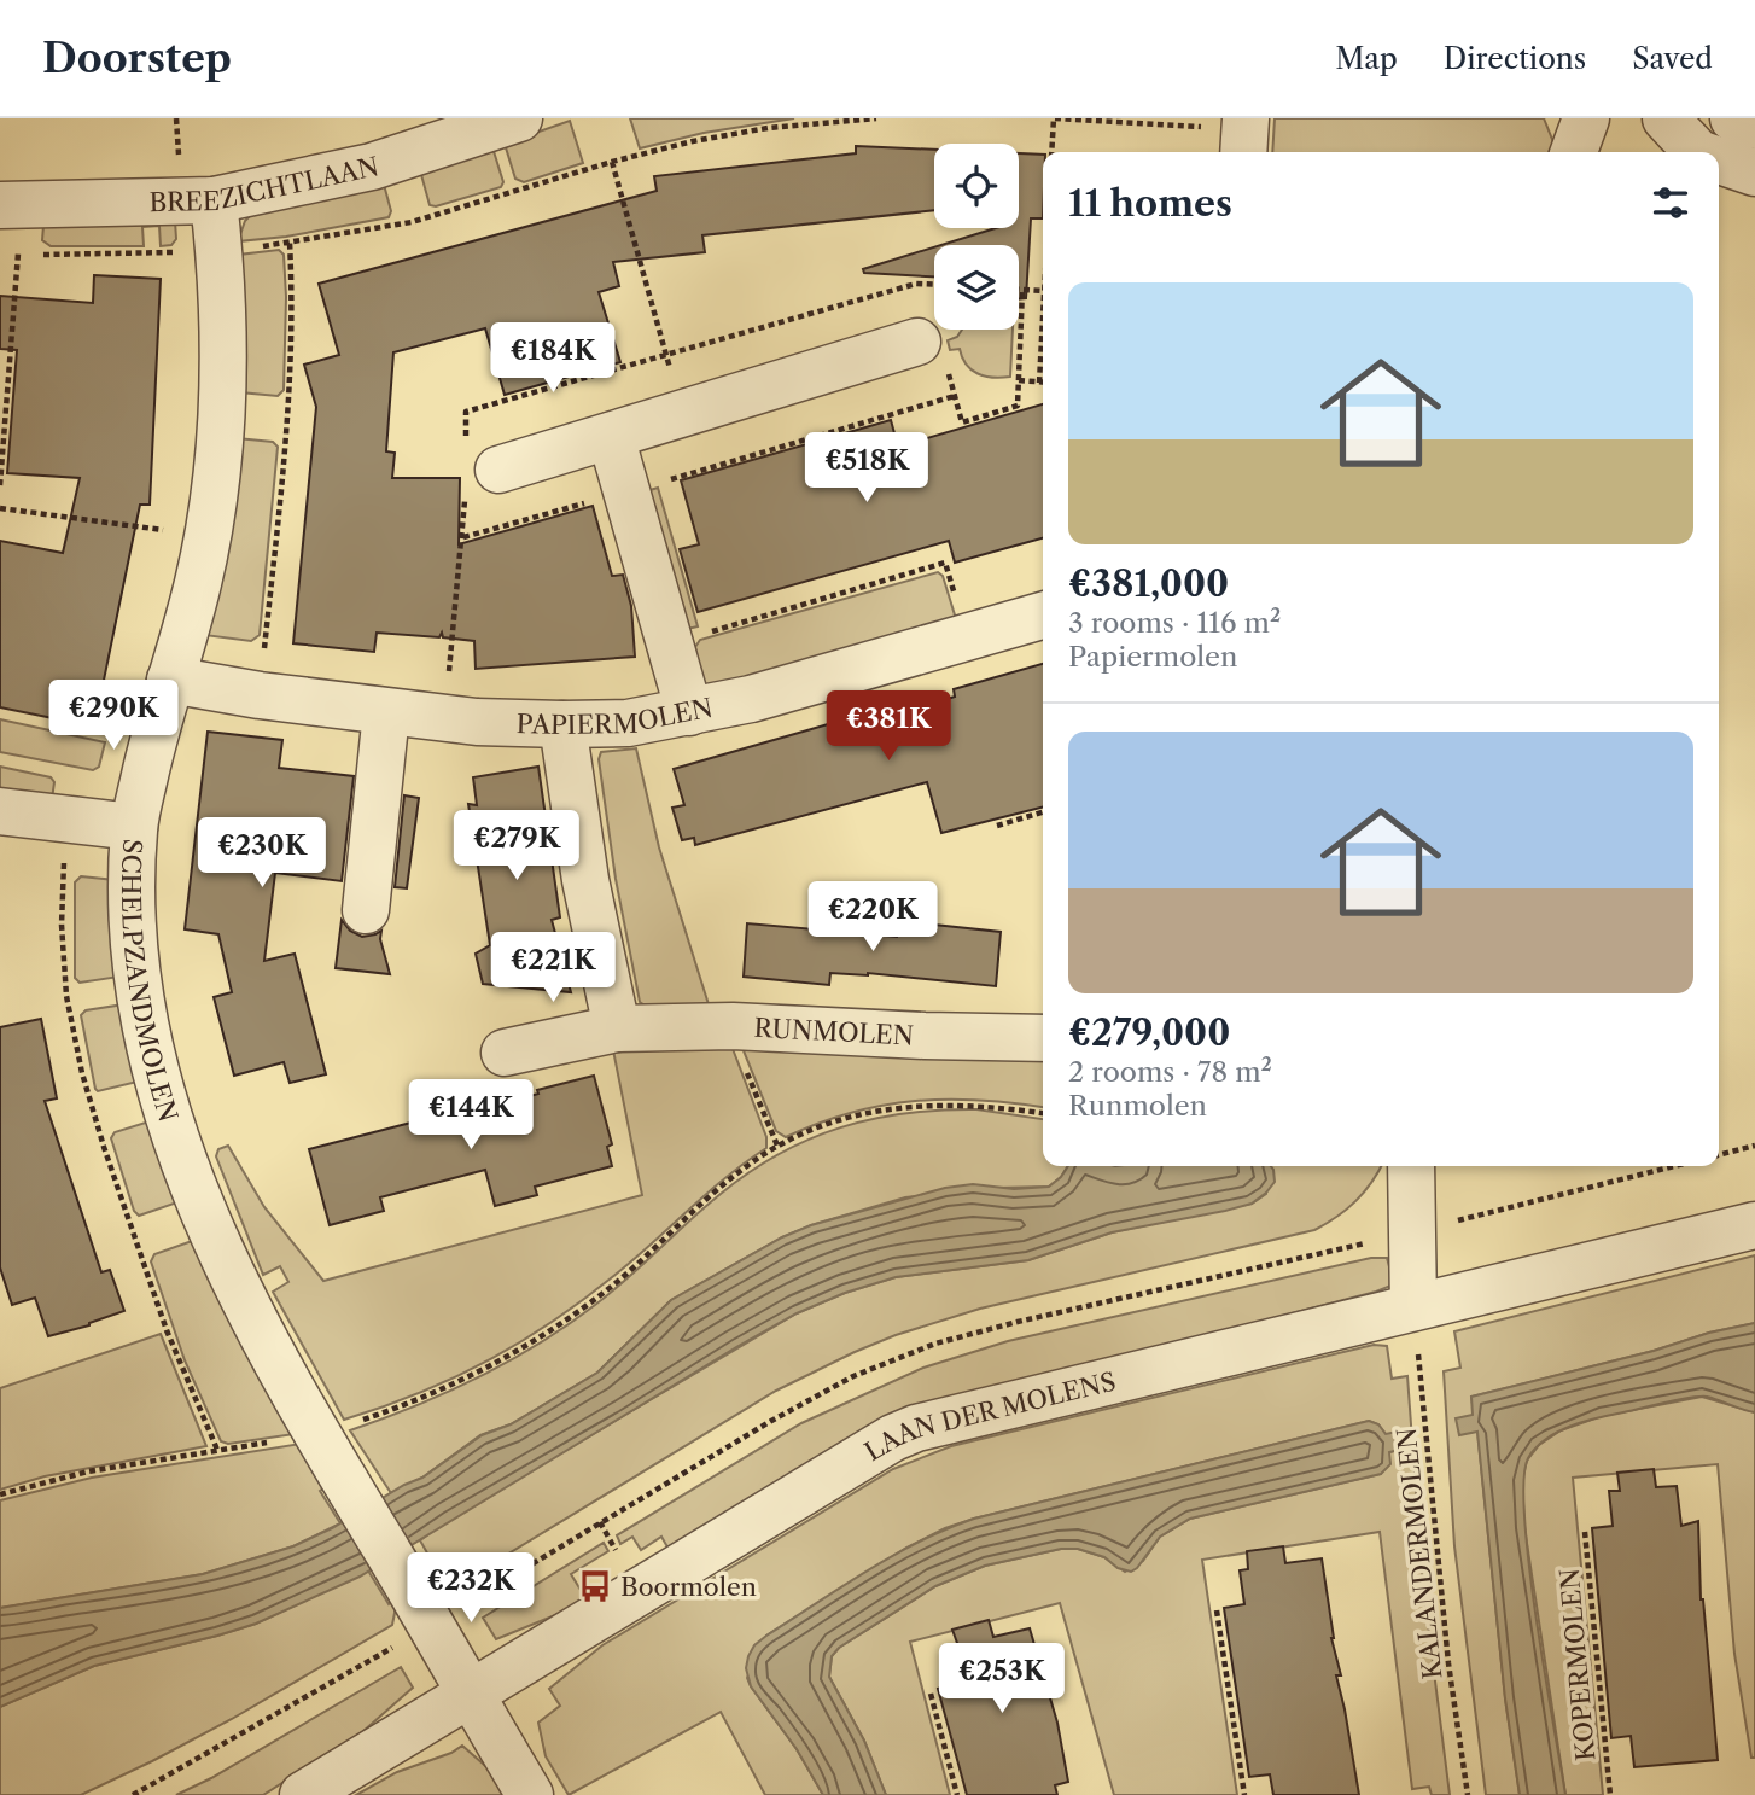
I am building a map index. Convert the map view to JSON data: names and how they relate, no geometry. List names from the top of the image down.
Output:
{
  "streets": {
    "street": [
      "BREEZICHTLAAN",
      "PAPIERMOLEN",
      "SCHELPZANDMOLEN",
      "RUNMOLEN",
      "LAAN DER MOLENS"
    ],
    "path": ["KALANDERMOLEN", "KOPERMOLEN"]
  },
  "crossings": [
    ["BREEZICHTLAAN", "SCHELPZANDMOLEN"],
    ["PAPIERMOLEN", "SCHELPZANDMOLEN"],
    ["SCHELPZANDMOLEN", "LAAN DER MOLENS"],
    ["LAAN DER MOLENS", "KALANDERMOLEN"]
  ],
  "places": {
    "bus stop": ["Boormolen"]
  },
  "page": {
    "header": "Doorstep",
    "nav": ["Map", "Directions", "Saved"],
    "heading": "11 homes",
    "list": [
      {
        "name": "€381,000",
        "note": "3 rooms · 116 m² · Papiermolen"
      },
      {
        "name": "€279,000",
        "note": "2 rooms · 78 m² · Runmolen"
      }
    ],
    "price": [
      "€184K",
      "€518K",
      "€290K",
      "€381K",
      "€279K",
      "€230K",
      "€220K",
      "€221K",
      "€144K",
      "€232K",
      "€253K"
    ]
  }
}
